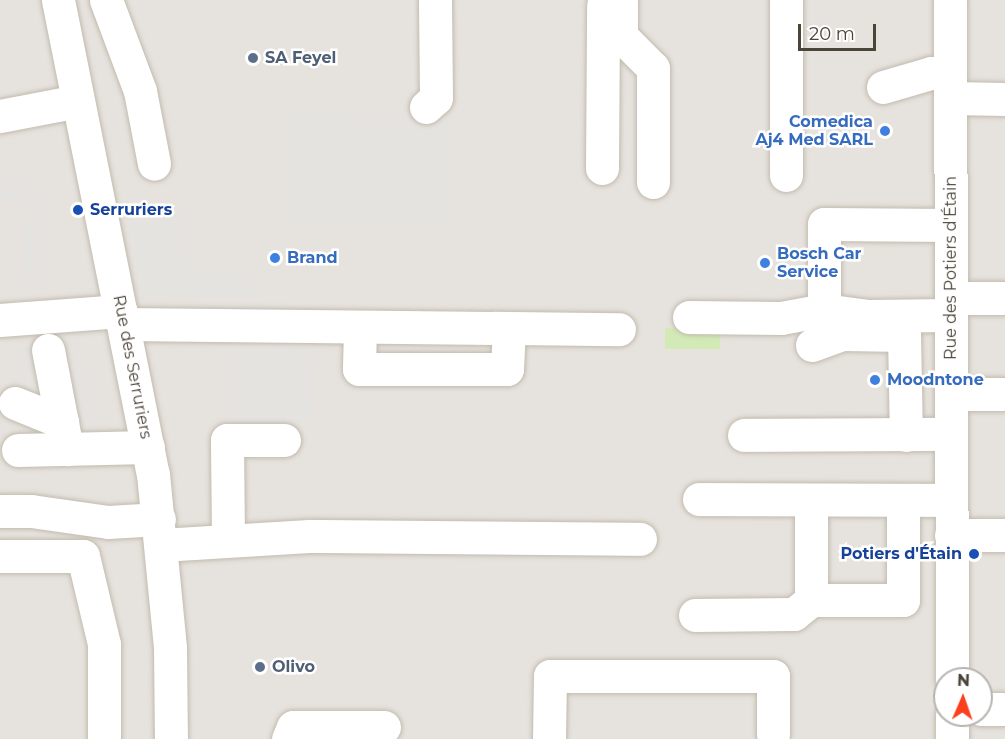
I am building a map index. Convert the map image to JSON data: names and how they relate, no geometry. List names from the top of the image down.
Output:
{
  "streets": {
    "street": ["Rue des Potiers d'Étain", "Rue des Serruriers"]
  },
  "places": [
    "SA Feyel",
    "Comedica Aj4 Med SARL",
    "Serruriers",
    "Brand",
    "Bosch Car Service",
    "Moodntone",
    "Potiers d'Étain",
    "Olivo"
  ],
  "scale_bar": "20 m",
  "north": "top"
}
